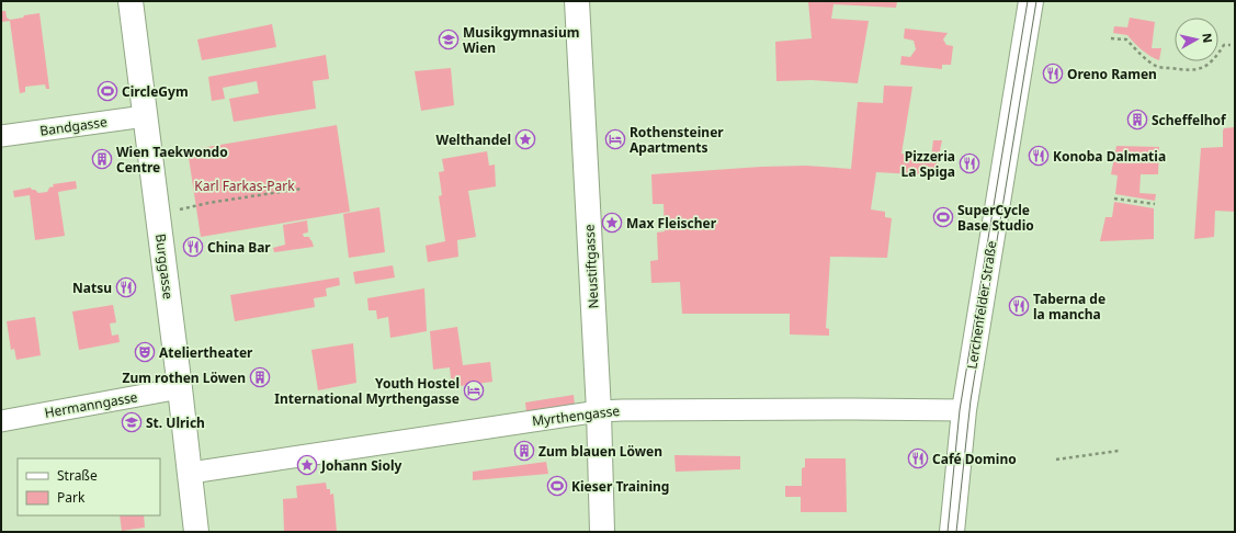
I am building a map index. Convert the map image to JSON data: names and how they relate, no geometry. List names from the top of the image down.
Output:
{
  "streets": {
    "main road": ["Burggasse", "Neustiftgasse", "Lerchenfelder Straße"],
    "street": ["Bandgasse", "Hermanngasse", "Myrthengasse"]
  },
  "crossings": [
    ["Bandgasse", "Burggasse"],
    ["Burggasse", "Hermanngasse"],
    ["Burggasse", "Myrthengasse"],
    ["Neustiftgasse", "Myrthengasse"],
    ["Lerchenfelder Straße", "Myrthengasse"]
  ],
  "parks": ["Karl Farkas-Park"],
  "places": {
    "school or university": ["Musikgymnasium Wien", "St. Ulrich"],
    "restaurant": [
      "Oreno Ramen",
      "Konoba Dalmatia",
      "Pizzeria La Spiga",
      "China Bar",
      "Natsu",
      "Taberna de la mancha",
      "Café Domino"
    ],
    "sports": ["CircleGym", "SuperCycle Base Studio", "Kieser Training"],
    "building": [
      "Scheffelhof",
      "Wien Taekwondo Centre",
      "Zum rothen Löwen",
      "Zum blauen Löwen"
    ],
    "place": ["Welthandel", "Max Fleischer", "Johann Sioly"],
    "hotel": ["Rothensteiner Apartments", "Youth Hostel International Myrthengasse"],
    "theatre": ["Ateliertheater"]
  },
  "legend": ["Straße", "Park"],
  "north": "right"
}
